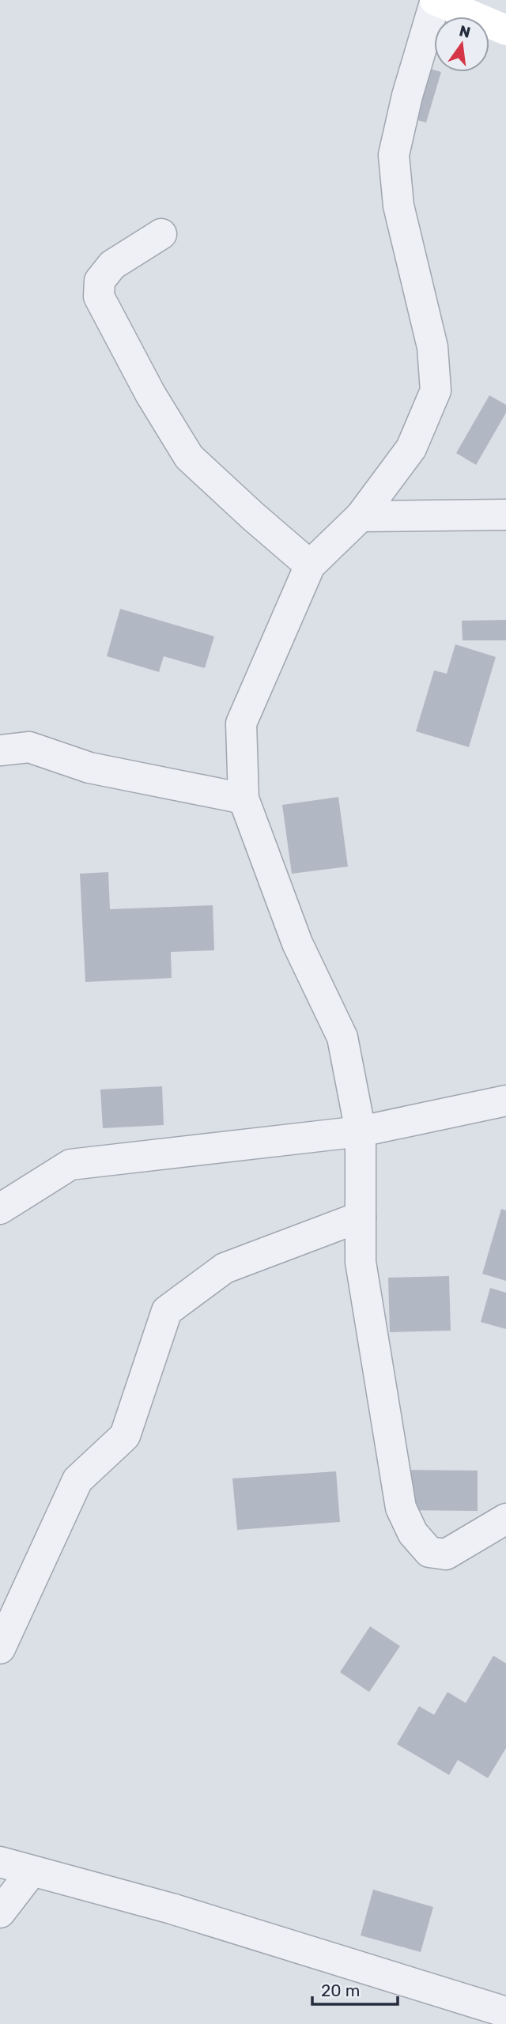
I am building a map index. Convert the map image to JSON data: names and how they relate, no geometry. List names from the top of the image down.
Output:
{
  "scale_bar": "20 m",
  "north": "top"
}
